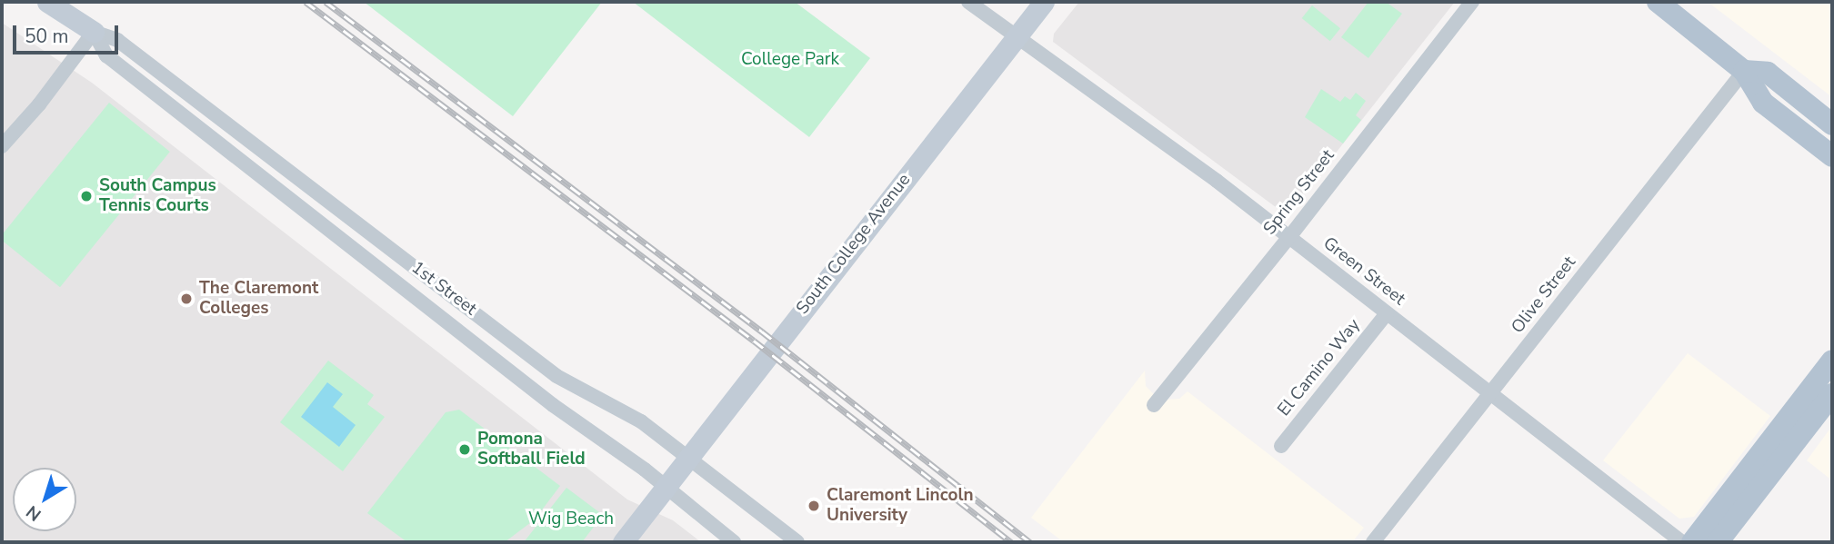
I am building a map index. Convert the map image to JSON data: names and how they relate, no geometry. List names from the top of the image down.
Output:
{
  "streets": {
    "street": [
      "Spring Street",
      "South College Avenue",
      "Green Street",
      "1st Street",
      "Olive Street",
      "El Camino Way"
    ]
  },
  "crossings": [
    ["Spring Street", "Green Street"],
    ["South College Avenue", "Green Street"],
    ["South College Avenue", "1st Street"],
    ["Green Street", "Olive Street"],
    ["Green Street", "El Camino Way"]
  ],
  "parks": ["College Park", "Wig Beach"],
  "places": [
    "South Campus Tennis Courts",
    "The Claremont Colleges",
    "Pomona Softball Field",
    "Claremont Lincoln University"
  ],
  "scale_bar": "50 m",
  "north": "bottom left"
}
